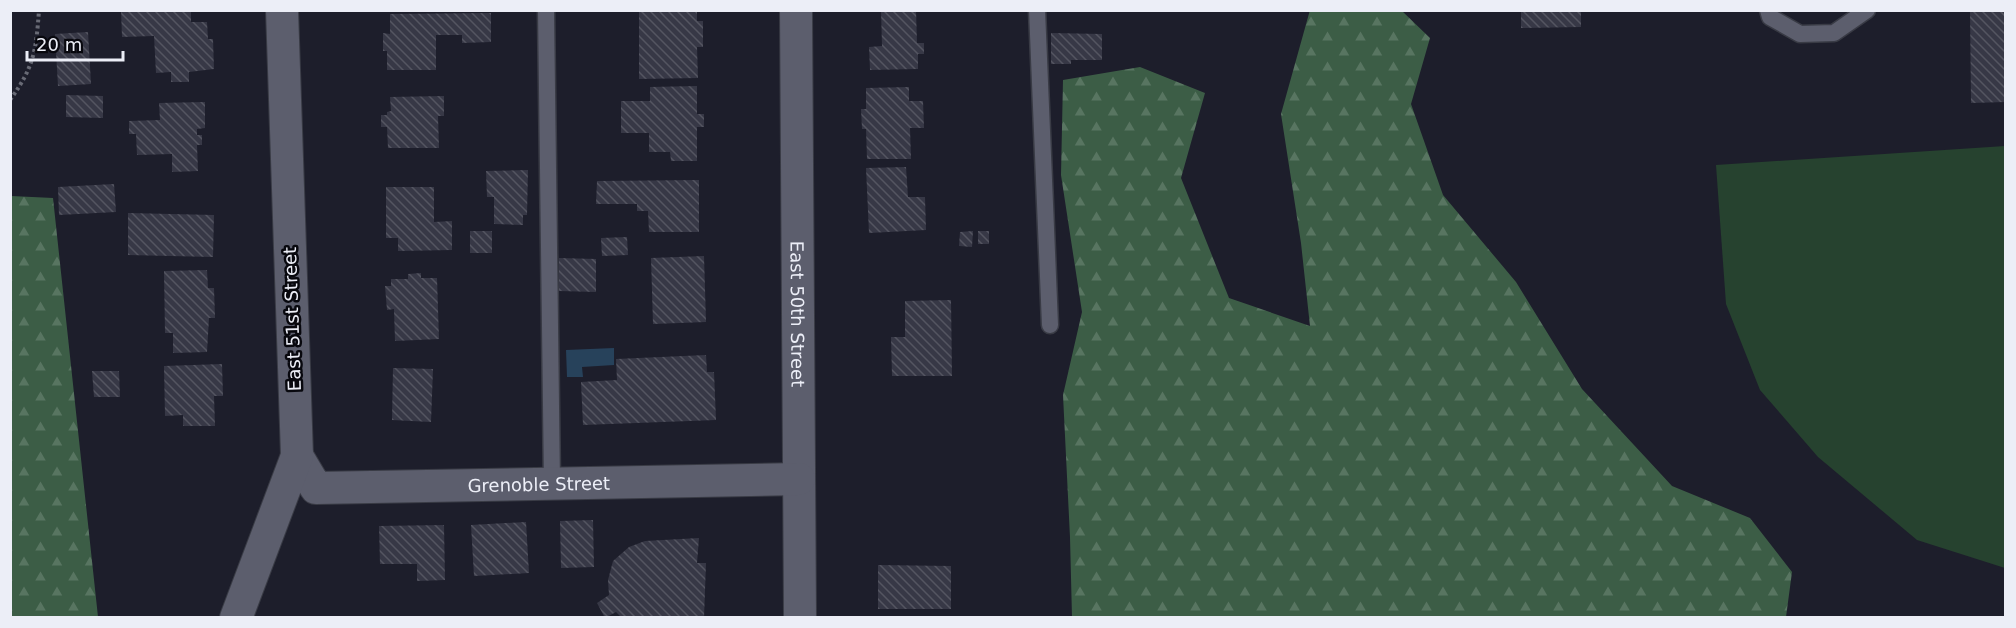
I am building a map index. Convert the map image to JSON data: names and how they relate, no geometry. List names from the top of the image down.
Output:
{
  "streets": {
    "street": ["East 50th Street", "East 51st Street", "Grenoble Street"]
  },
  "crossings": [
    ["East 50th Street", "Grenoble Street"],
    ["East 51st Street", "Grenoble Street"]
  ],
  "scale_bar": "20 m"
}
